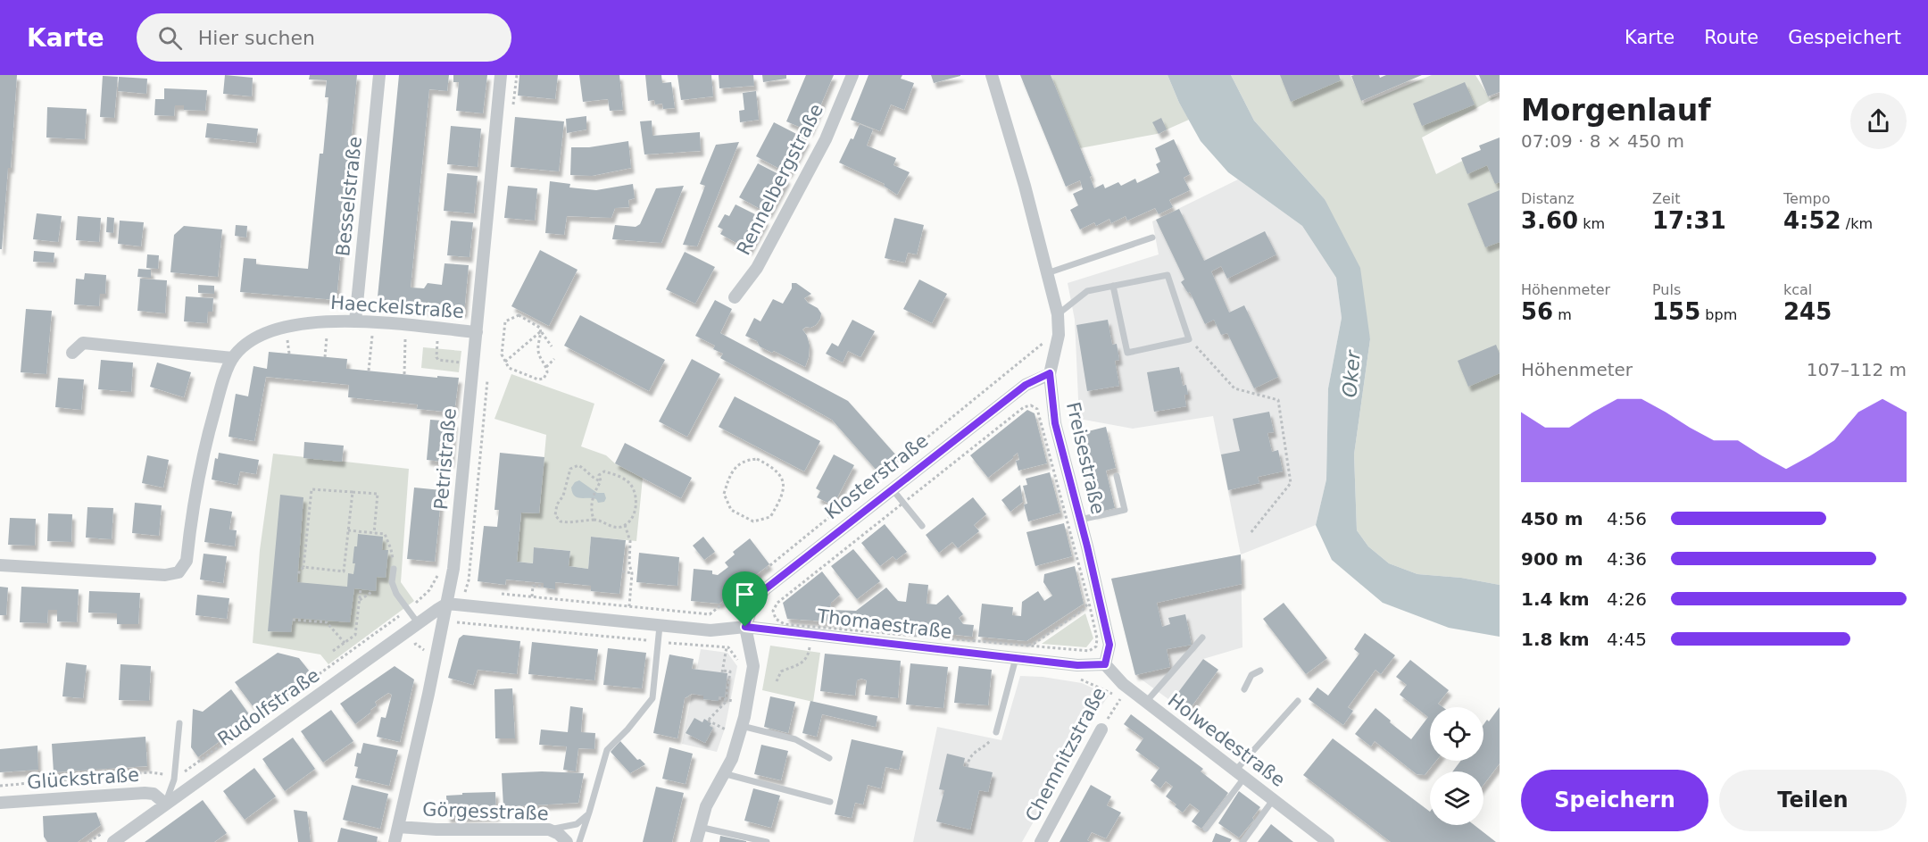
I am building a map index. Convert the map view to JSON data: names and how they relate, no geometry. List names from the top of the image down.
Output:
{
  "streets": {
    "street": [
      "Rennelbergstraße",
      "Besselstraße",
      "Haeckelstraße",
      "Freisestraße",
      "Petristraße",
      "Klosterstraße",
      "Thomaestraße",
      "Rudolfstraße",
      "Holwedestraße",
      "Chemnitzstraße",
      "Glückstraße",
      "Görgesstraße"
    ]
  },
  "crossings": [
    ["Besselstraße", "Haeckelstraße"],
    ["Haeckelstraße", "Petristraße"],
    ["Freisestraße", "Klosterstraße"],
    ["Freisestraße", "Thomaestraße"],
    ["Freisestraße", "Holwedestraße"],
    ["Petristraße", "Thomaestraße"],
    ["Petristraße", "Rudolfstraße"],
    ["Petristraße", "Görgesstraße"],
    ["Klosterstraße", "Thomaestraße"],
    ["Thomaestraße", "Rudolfstraße"],
    ["Thomaestraße", "Holwedestraße"],
    ["Rudolfstraße", "Glückstraße"],
    ["Holwedestraße", "Chemnitzstraße"]
  ],
  "water": ["Oker"],
  "page": {
    "header": "Karte",
    "search": "Hier suchen",
    "nav": ["Karte", "Route", "Gespeichert"],
    "heading": ["Morgenlauf", "07:09 · 8 × 450 m"],
    "stats": [
      ["Distanz", "3.60 km"],
      ["Zeit", "17:31"],
      ["Tempo", "4:52 /km"],
      ["Höhenmeter", "56 m"],
      ["Puls", "155 bpm"],
      ["kcal", "245"]
    ],
    "chart": ["Höhenmeter", "107–112 m"],
    "list": [
      {
        "name": "450 m",
        "note": "4:56"
      },
      {
        "name": "900 m",
        "note": "4:36"
      },
      {
        "name": "1.4 km",
        "note": "4:26"
      },
      {
        "name": "1.8 km",
        "note": "4:45"
      }
    ],
    "buttons": ["Speichern", "Teilen"]
  }
}
